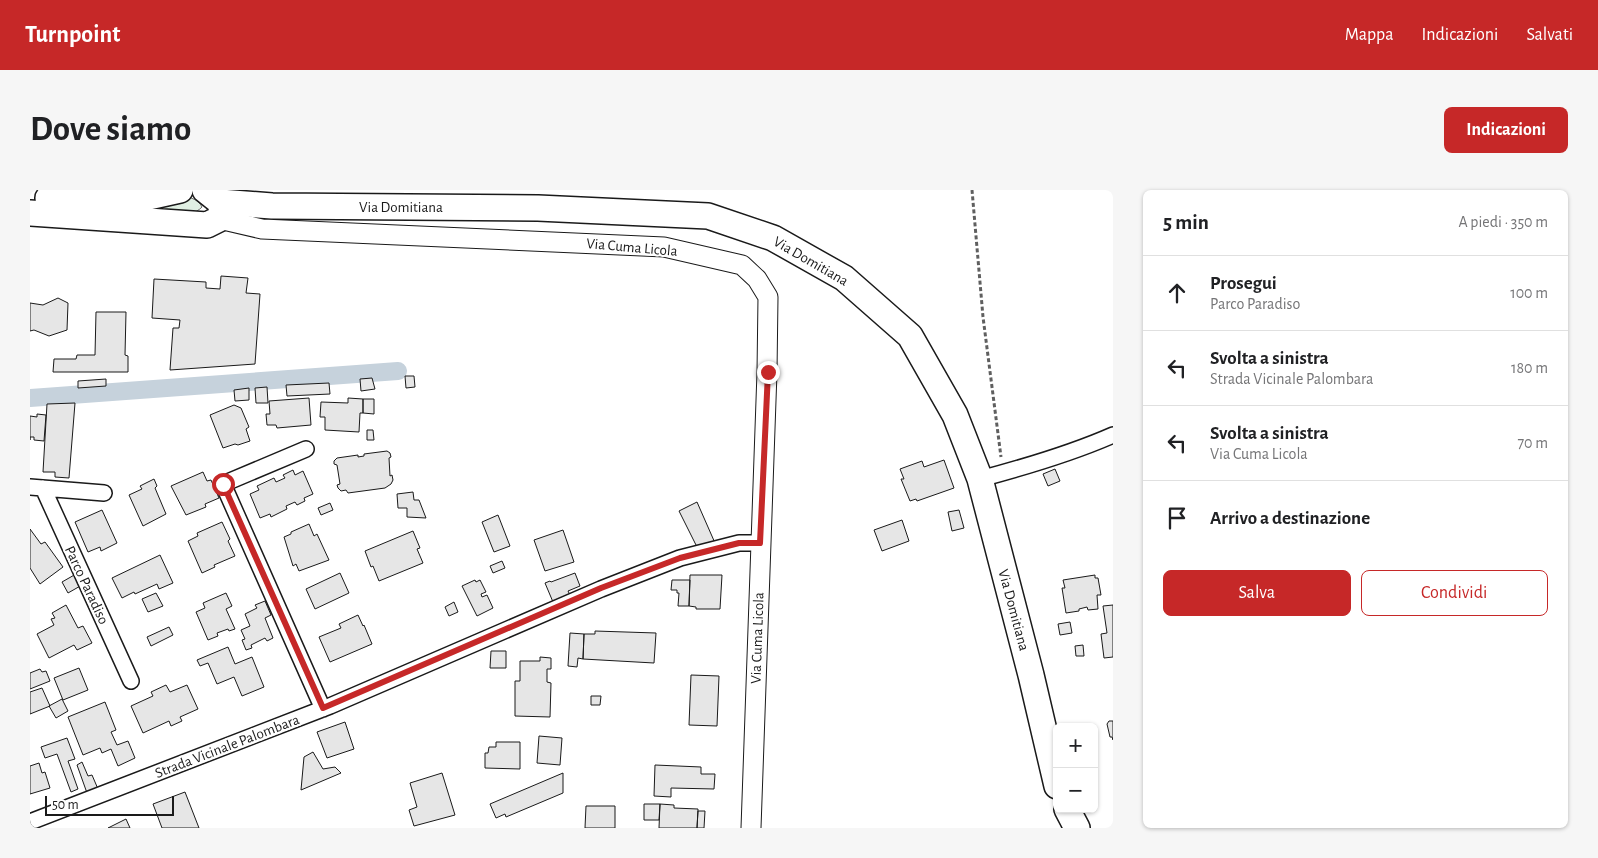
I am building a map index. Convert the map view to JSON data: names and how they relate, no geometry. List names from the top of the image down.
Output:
{
  "streets": {
    "main road": ["Via Domitiana"],
    "street": ["Via Cuma Licola", "Parco Paradiso", "Strada Vicinale Palombara"]
  },
  "crossings": [
    ["Via Domitiana", "Via Cuma Licola"],
    ["Via Cuma Licola", "Strada Vicinale Palombara"]
  ],
  "scale_bar": "50 m",
  "page": {
    "header": "Turnpoint",
    "nav": ["Mappa", "Indicazioni", "Salvati"],
    "buttons": [
      "Indicazioni",
      ["Salva", "Condividi"]
    ],
    "title": "Dove siamo",
    "heading": ["5 min", "A piedi · 350 m"],
    "list": [
      ["Prosegui", "Parco Paradiso", "100 m"],
      ["Svolta a sinistra", "Strada Vicinale Palombara", "180 m"],
      ["Svolta a sinistra", "Via Cuma Licola", "70 m"],
      "Arrivo a destinazione"
    ],
    "map_buttons": ["+", "−"],
    "scale": "50 m"
  }
}
